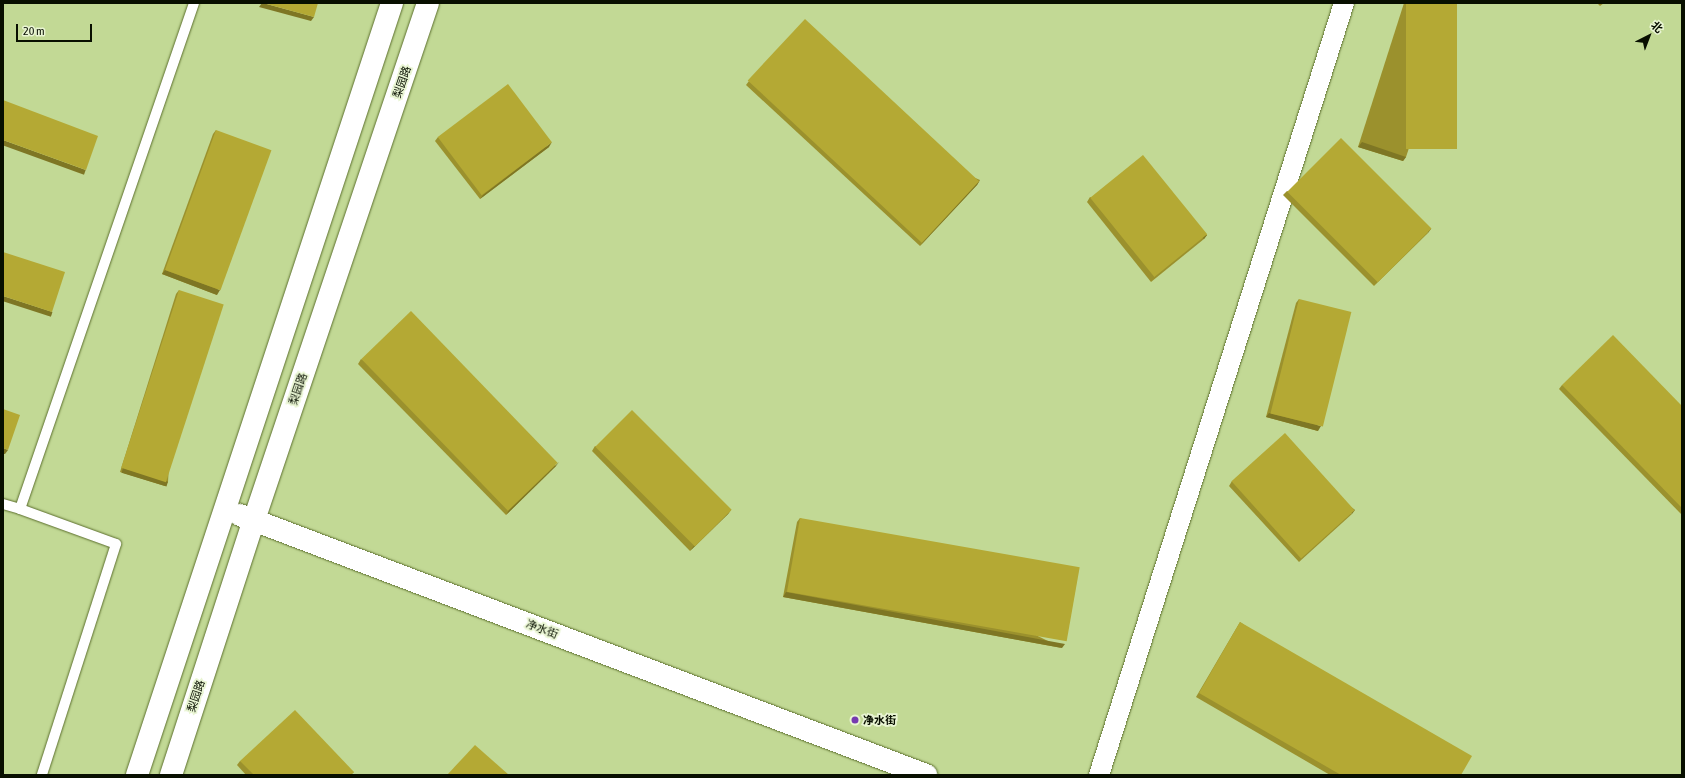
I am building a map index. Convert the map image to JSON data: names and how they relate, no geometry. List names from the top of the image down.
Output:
{
  "streets": {
    "main road": ["梨园路", "净水街"]
  },
  "crossings": [
    ["梨园路", "净水街"]
  ],
  "places": ["净水街"],
  "scale_bar": "20 m",
  "north": "top right"
}
